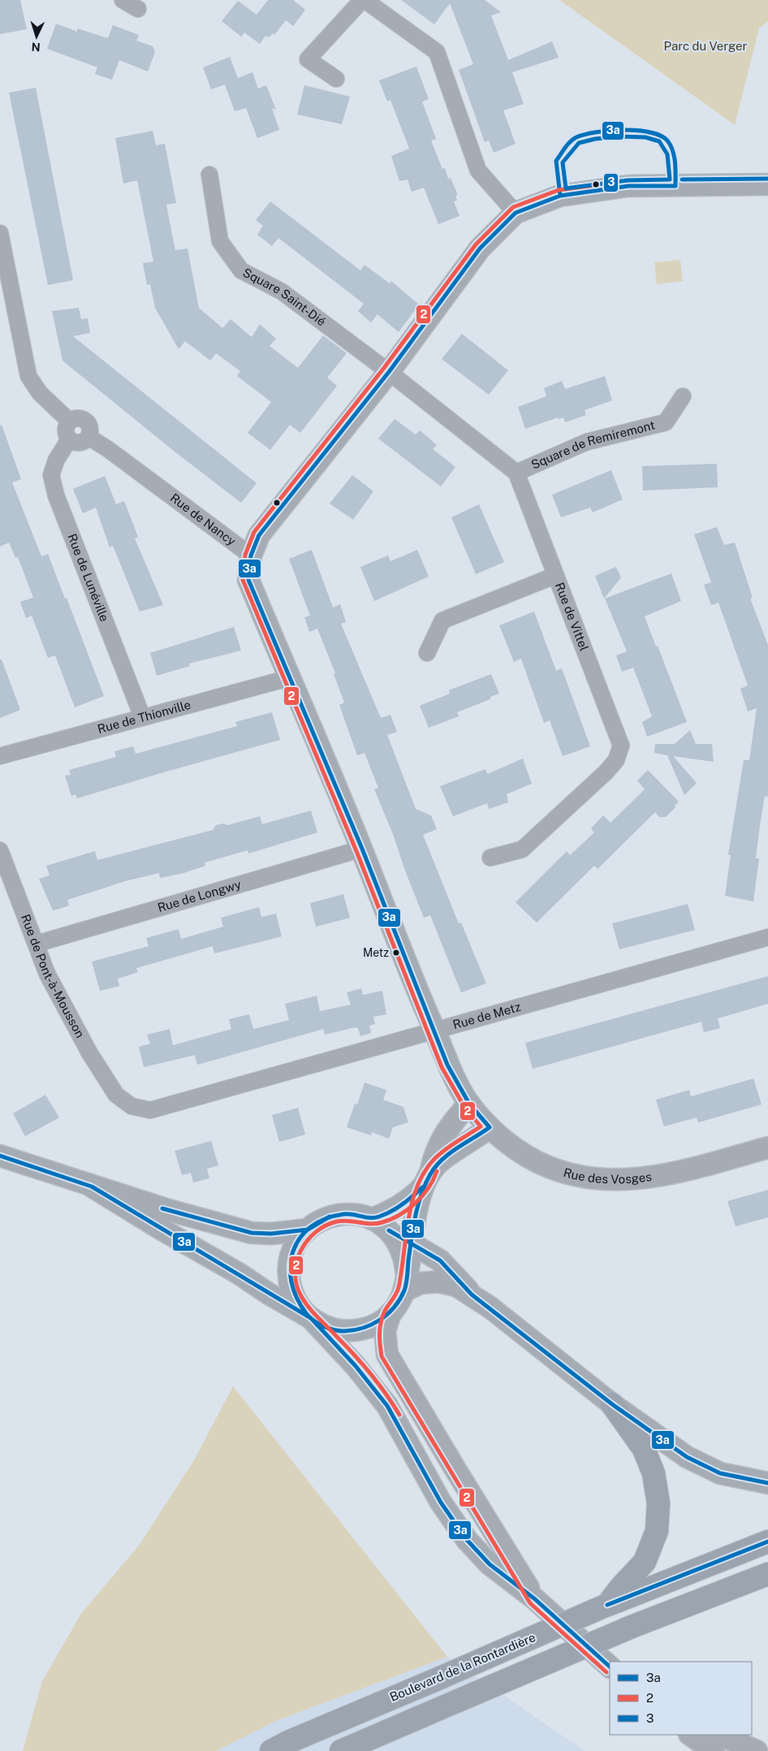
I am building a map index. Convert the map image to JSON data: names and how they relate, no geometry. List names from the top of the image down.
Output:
{
  "streets": {
    "main road": ["Boulevard de la Rontardière"],
    "street": [
      "Square Saint-Dié",
      "Square de Remiremont",
      "Rue de Nancy",
      "Rue de Lunéville",
      "Rue de Vittel",
      "Rue de Thionville",
      "Rue de Longwy",
      "Rue de Pont-à-Mousson",
      "Rue de Metz",
      "Rue des Vosges"
    ]
  },
  "crossings": [
    ["Square de Remiremont", "Rue de Vittel"],
    ["Rue de Nancy", "Rue de Lunéville"],
    ["Rue de Lunéville", "Rue de Thionville"],
    ["Rue de Longwy", "Rue de Pont-à-Mousson"],
    ["Rue de Pont-à-Mousson", "Rue de Metz"]
  ],
  "parks": ["Parc du Verger"],
  "places": ["Metz"],
  "lines": ["transit line 3a", "transit line 3", "transit line 2"],
  "legend": ["3a", "2", "3"],
  "north": "bottom"
}
